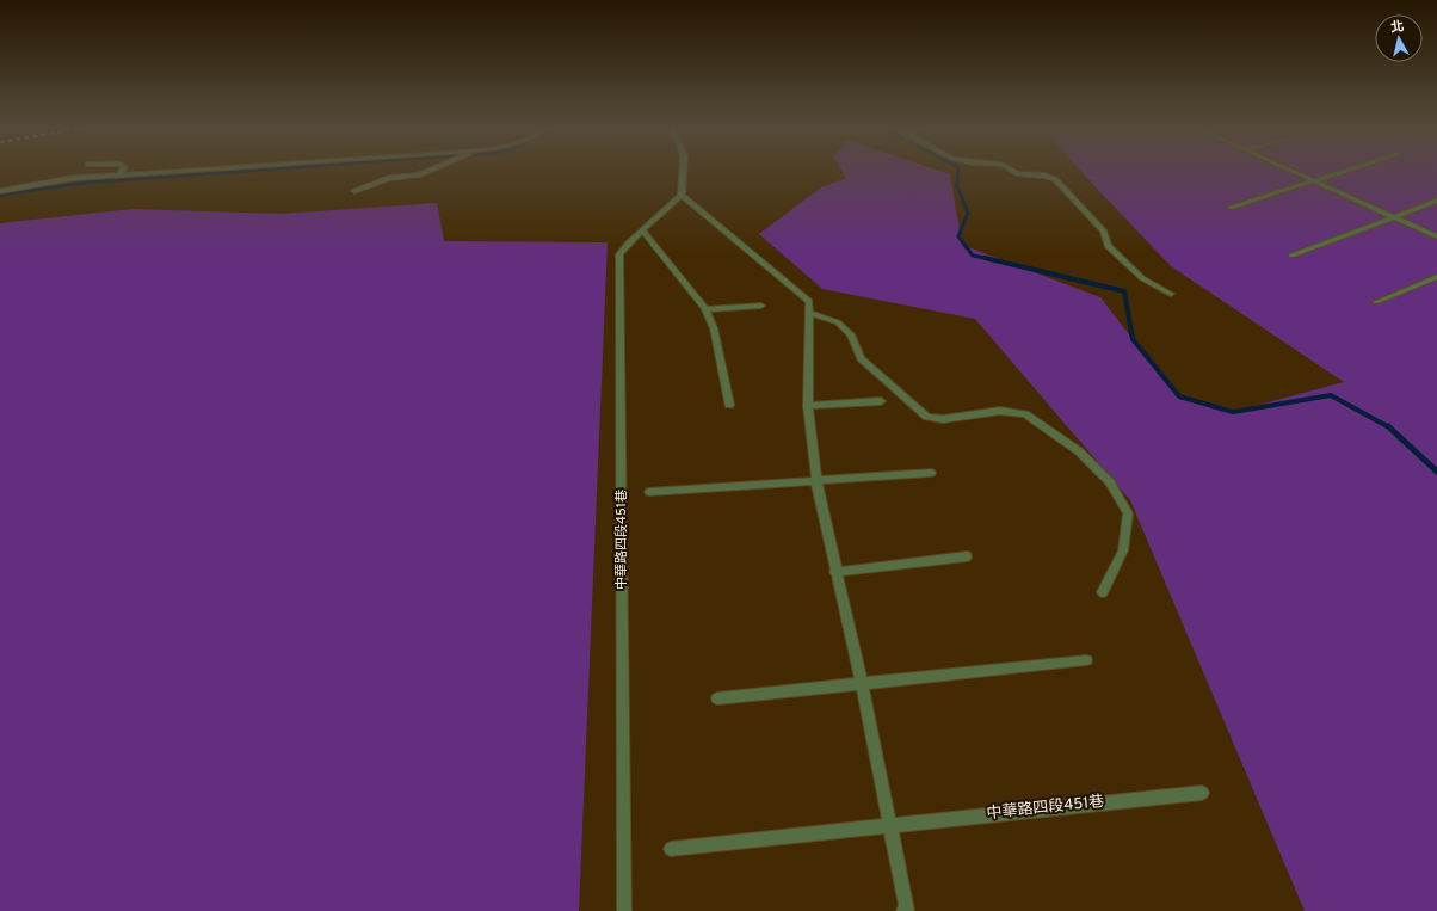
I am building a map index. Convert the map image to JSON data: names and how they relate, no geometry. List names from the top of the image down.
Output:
{
  "streets": {
    "lane": ["中華路四段451巷"]
  },
  "north": "top"
}
